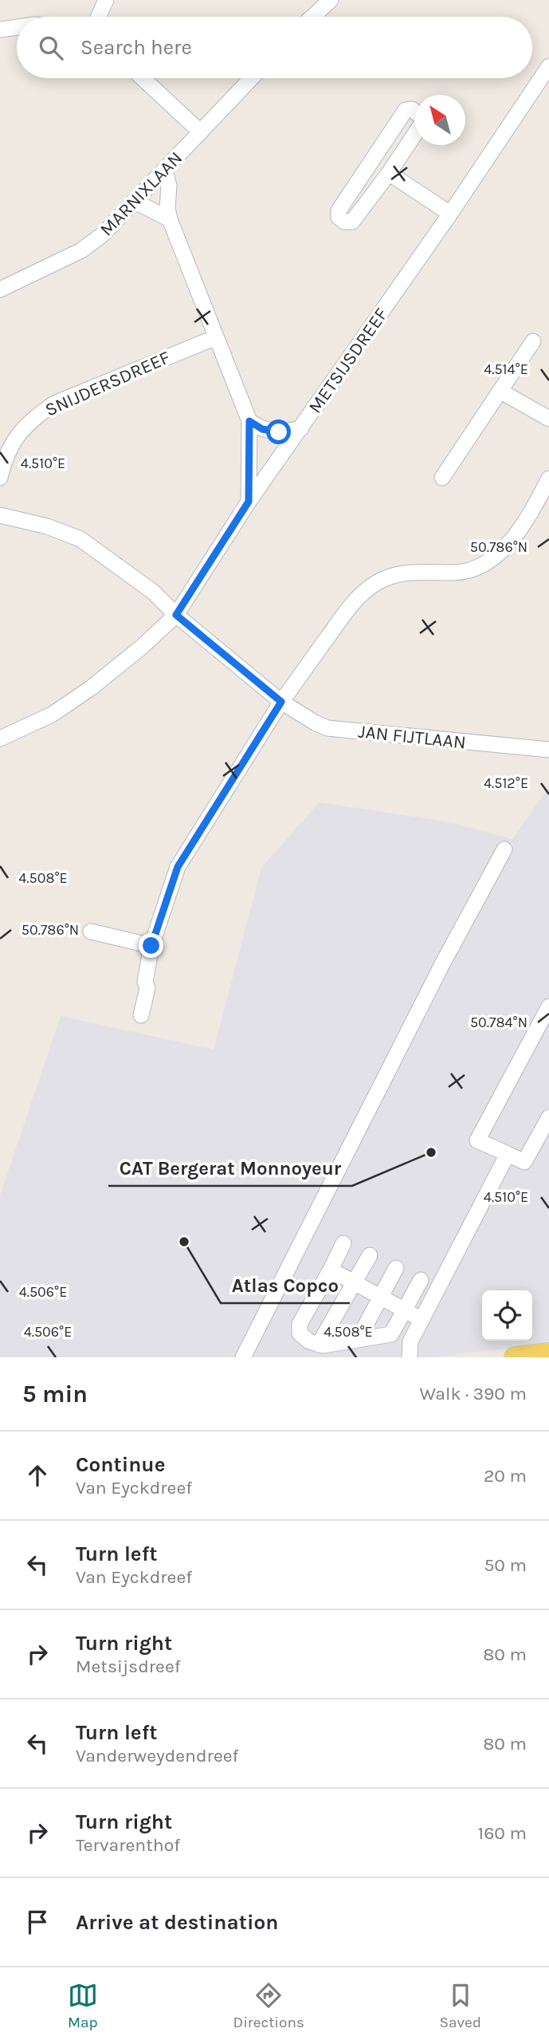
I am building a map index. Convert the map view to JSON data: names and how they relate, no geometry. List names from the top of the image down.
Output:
{
  "streets": {
    "street": [
      "MARNIXLAAN",
      "METSIJSDREEF",
      "SNIJDERSDREEF",
      "JAN FIJTLAAN"
    ]
  },
  "crossings": [
    ["METSIJSDREEF", "JAN FIJTLAAN"]
  ],
  "places": ["CAT Bergerat Monnoyeur", "Atlas Copco"],
  "north": "top left",
  "page": {
    "search": "Search here",
    "heading": ["5 min", "Walk · 390 m"],
    "list": [
      ["Continue", "Van Eyckdreef", "20 m"],
      ["Turn left", "Van Eyckdreef", "50 m"],
      ["Turn right", "Metsijsdreef", "80 m"],
      ["Turn left", "Vanderweydendreef", "80 m"],
      ["Turn right", "Tervarenthof", "160 m"],
      "Arrive at destination"
    ],
    "nav": ["Map", "Directions", "Saved"]
  },
  "coordinates": [
    "4.514°E",
    "4.510°E",
    "50.786°N",
    "4.512°E",
    "4.508°E",
    "50.784°N",
    "4.506°E"
  ]
}
